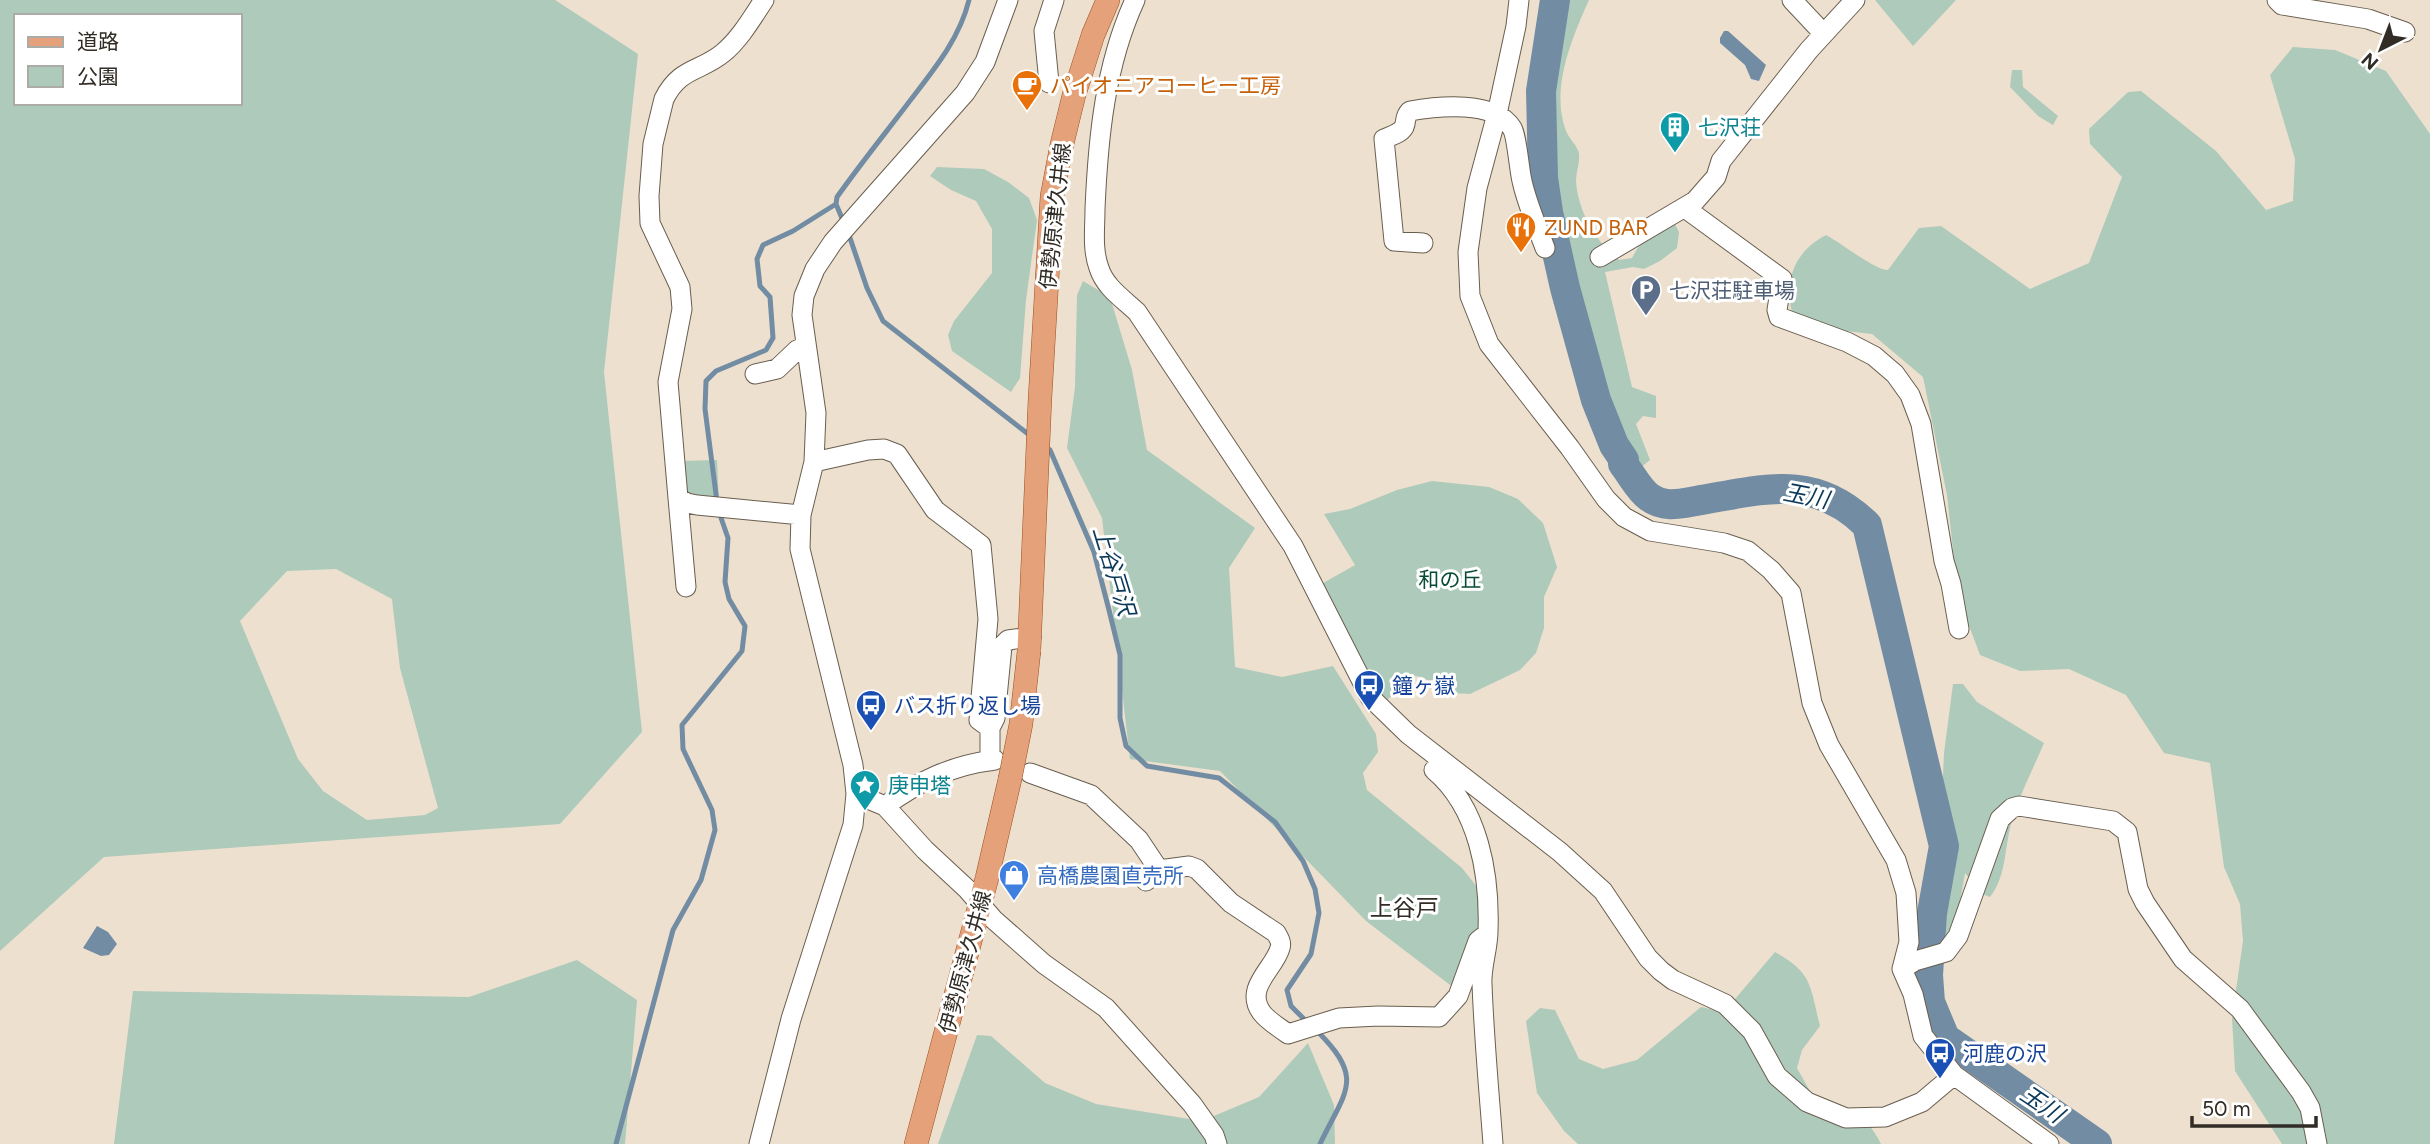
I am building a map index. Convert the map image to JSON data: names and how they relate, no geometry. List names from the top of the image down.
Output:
{
  "streets": {
    "main road": ["伊勢原津久井線"]
  },
  "districts": ["上谷戸"],
  "water": ["玉川", "上谷戸沢"],
  "parks": ["和の丘"],
  "places": {
    "cafe": ["パイオニアコーヒー工房"],
    "building": ["七沢荘"],
    "restaurant": ["ZUND BAR"],
    "parking": ["七沢荘駐車場"],
    "bus stop": ["鐘ヶ嶽", "バス折り返し場", "河鹿の沢"],
    "place": ["庚申塔"],
    "shop": ["高橋農園直売所"]
  },
  "legend": ["道路", "公園"],
  "scale_bar": "50 m",
  "north": "bottom left"
}
